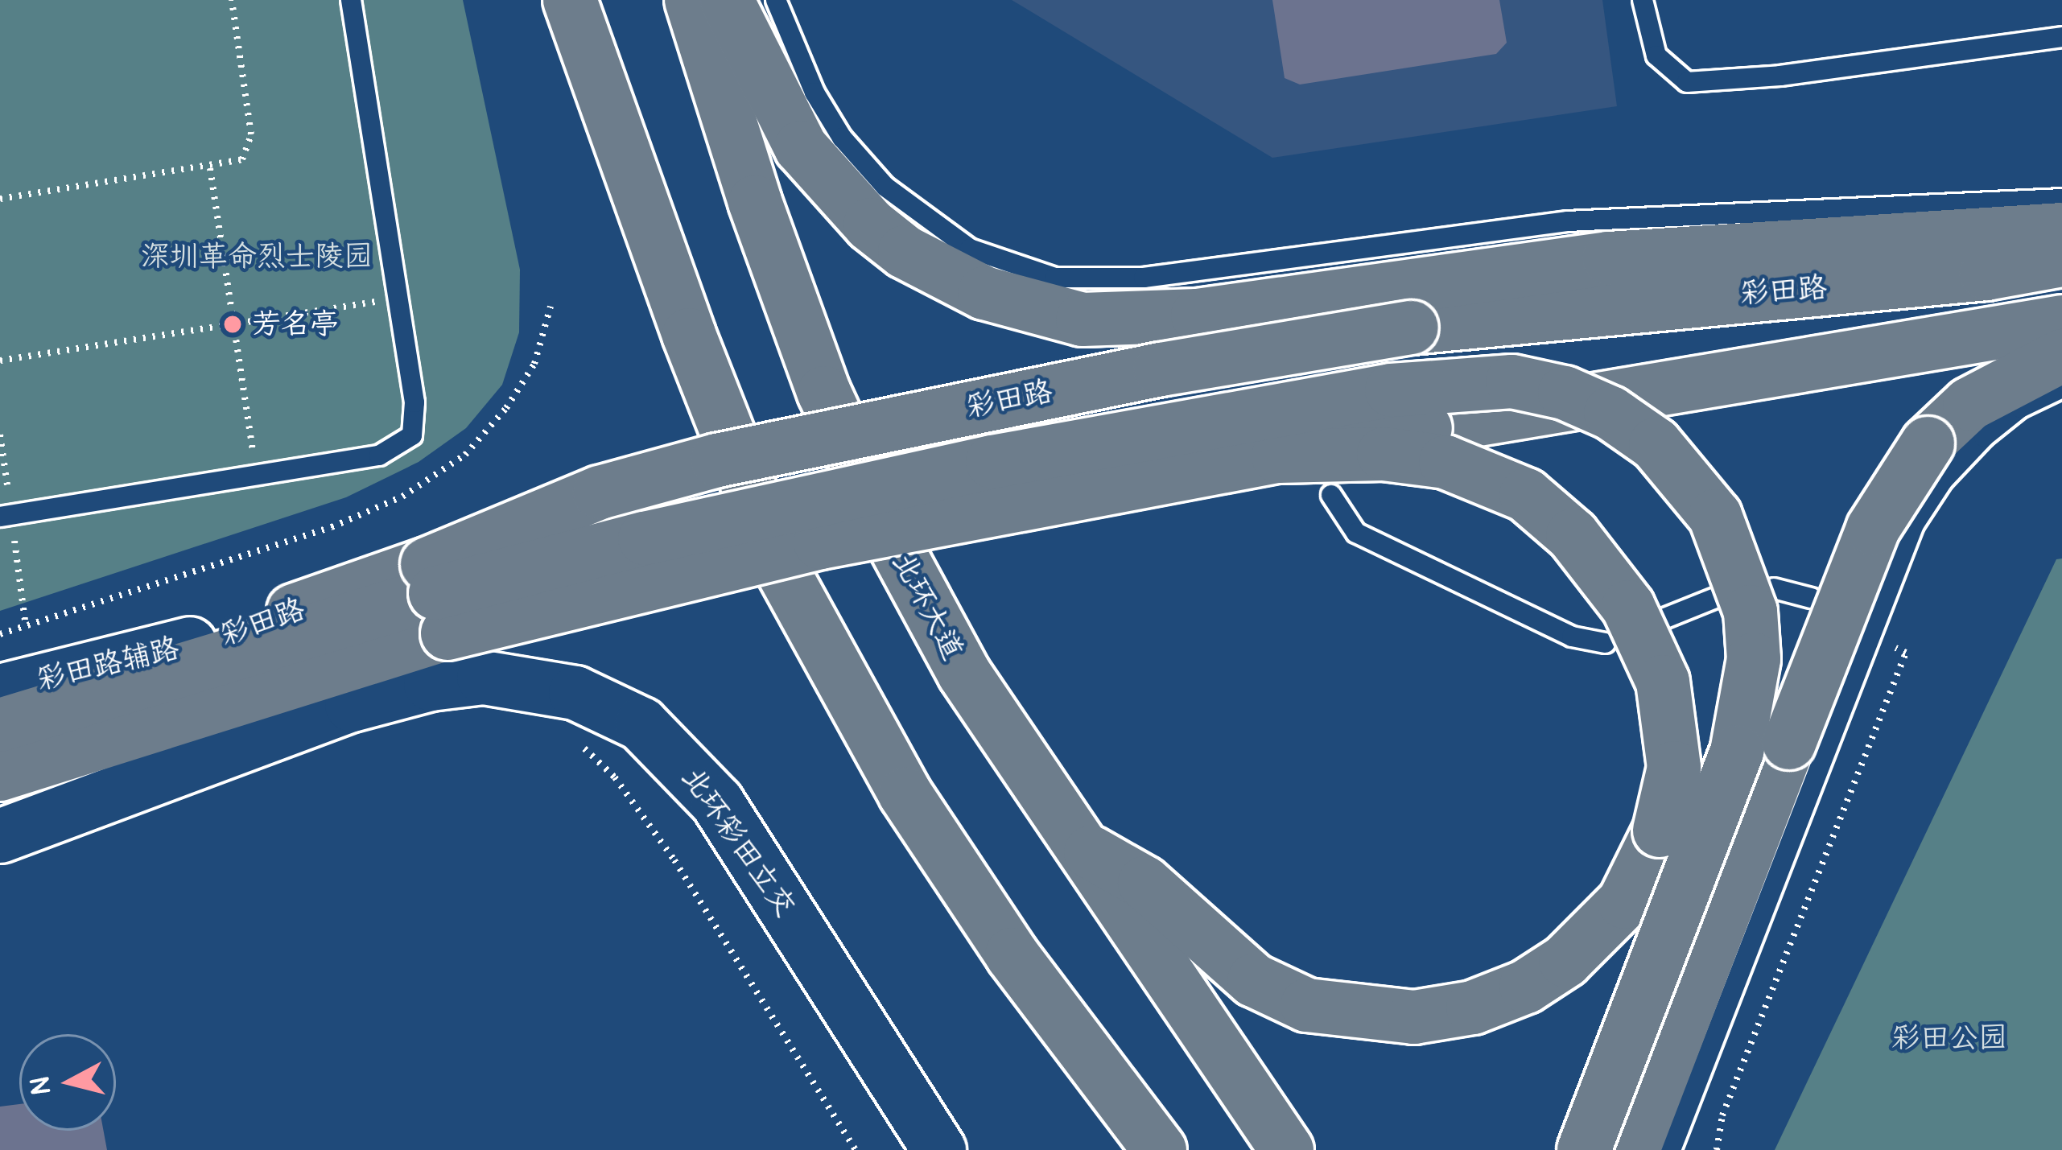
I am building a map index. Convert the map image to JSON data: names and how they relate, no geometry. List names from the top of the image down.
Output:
{
  "streets": {
    "main road": [
      "彩田路",
      "北环大道",
      "彩田路辅路",
      "北环彩田立交"
    ]
  },
  "crossings": [
    ["彩田路", "彩田路辅路"]
  ],
  "parks": ["深圳革命烈士陵园", "彩田公园"],
  "places": ["芳名亭"],
  "north": "left"
}
